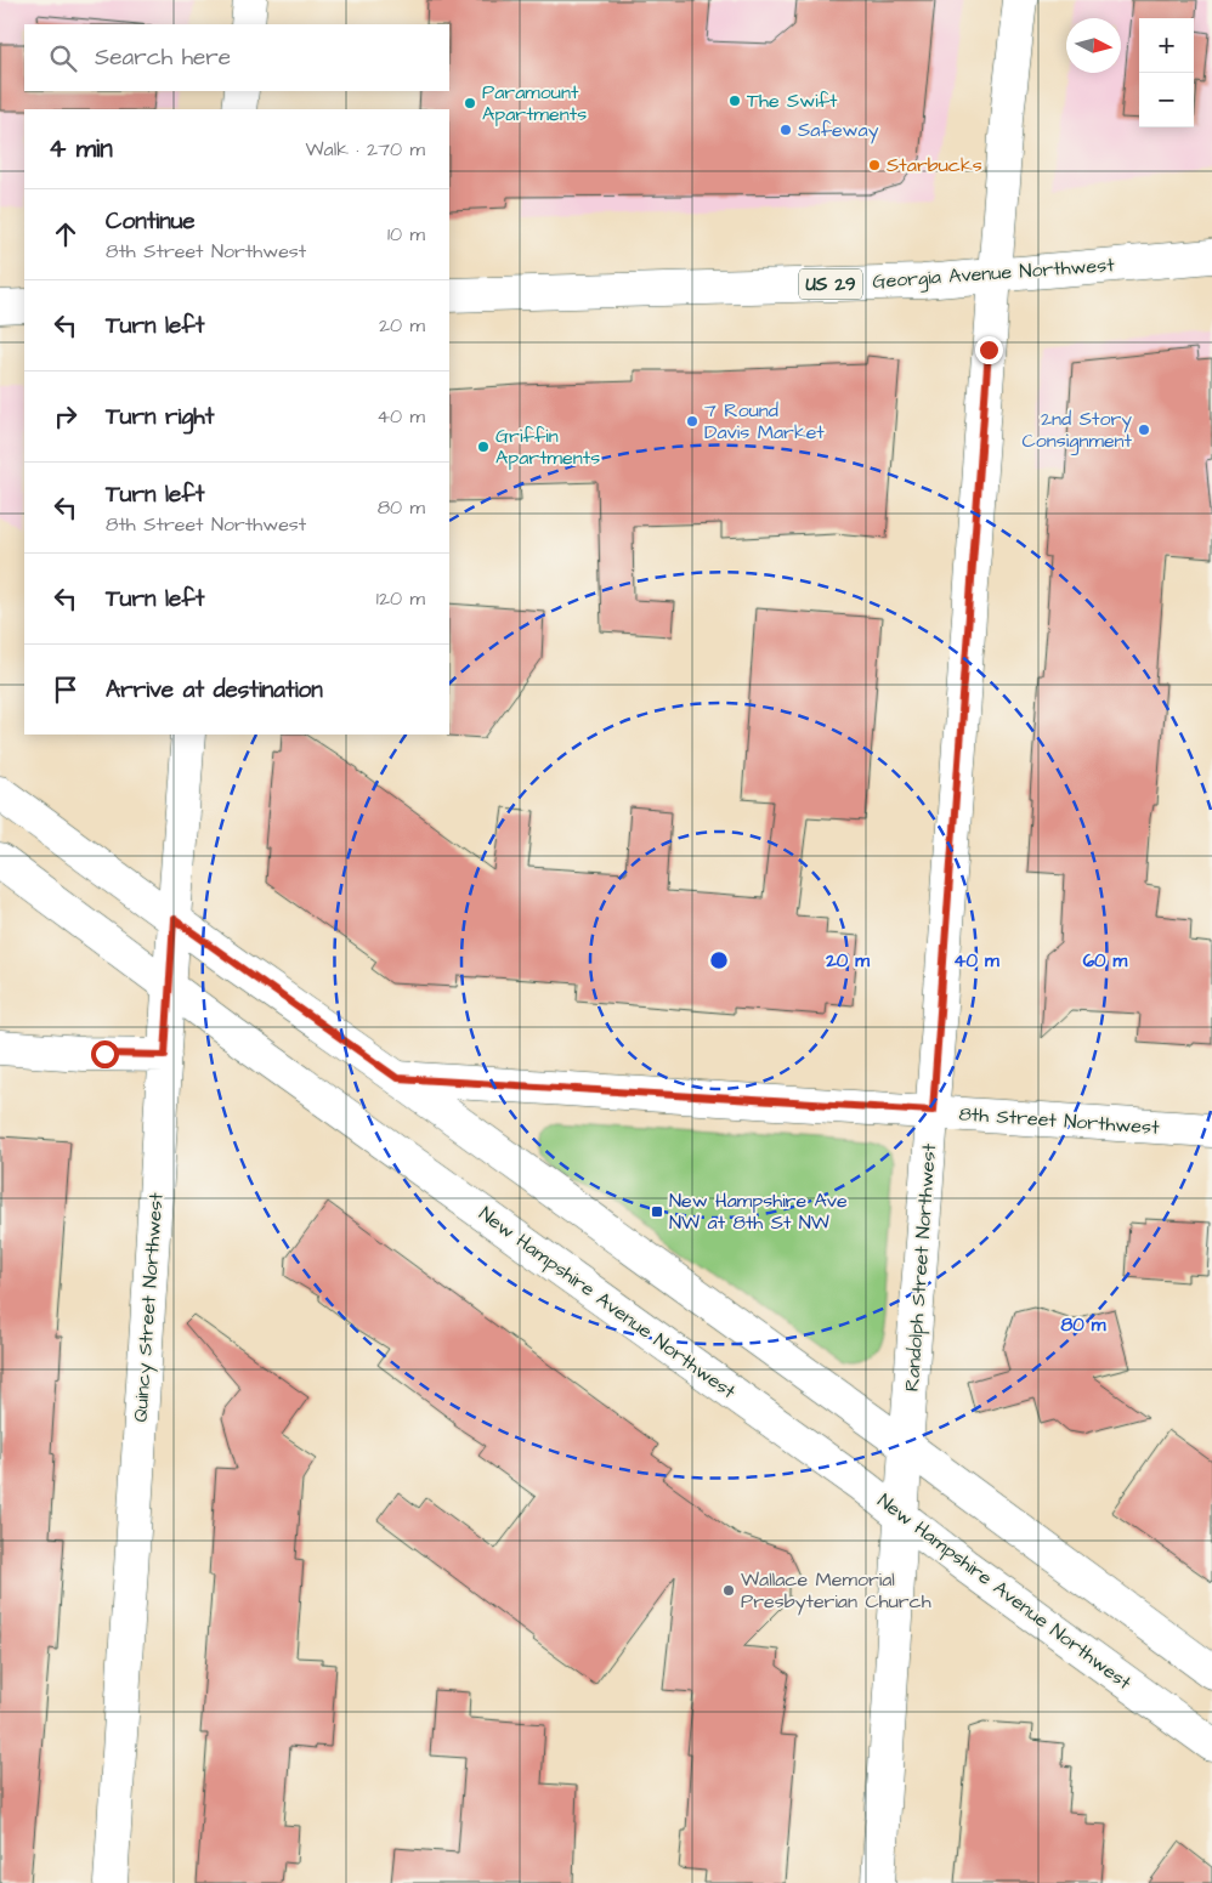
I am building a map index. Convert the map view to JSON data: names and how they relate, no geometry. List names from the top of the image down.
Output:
{
  "streets": {
    "main road": [
      "Georgia Avenue Northwest",
      "US 29",
      "8th Street Northwest",
      "Randolph Street Northwest",
      "New Hampshire Avenue Northwest",
      "Quincy Street Northwest"
    ]
  },
  "crossings": [
    ["Georgia Avenue Northwest", "Randolph Street Northwest"],
    ["8th Street Northwest", "Randolph Street Northwest"],
    ["Randolph Street Northwest", "New Hampshire Avenue Northwest"],
    ["New Hampshire Avenue Northwest", "Quincy Street Northwest"]
  ],
  "places": {
    "other": [
      "The Swift",
      "Paramount Apartments",
      "Safeway",
      "Starbucks",
      "7 Round Davis Market",
      "2nd Story Consignment",
      "Griffin Apartments",
      "Wallace Memorial Presbyterian Church"
    ],
    "transit": ["New Hampshire Ave NW at 8th St NW"]
  },
  "north": "right",
  "page": {
    "map_buttons": ["+", "−"],
    "search": "Search here",
    "heading": ["4 min", "Walk · 270 m"],
    "list": [
      ["Continue", "8th Street Northwest", "10 m"],
      ["Turn left", "20 m"],
      ["Turn right", "40 m"],
      ["Turn left", "8th Street Northwest", "80 m"],
      ["Turn left", "120 m"],
      "Arrive at destination"
    ]
  },
  "rings": [
    "20 m",
    "40 m",
    "60 m",
    "80 m"
  ]
}
